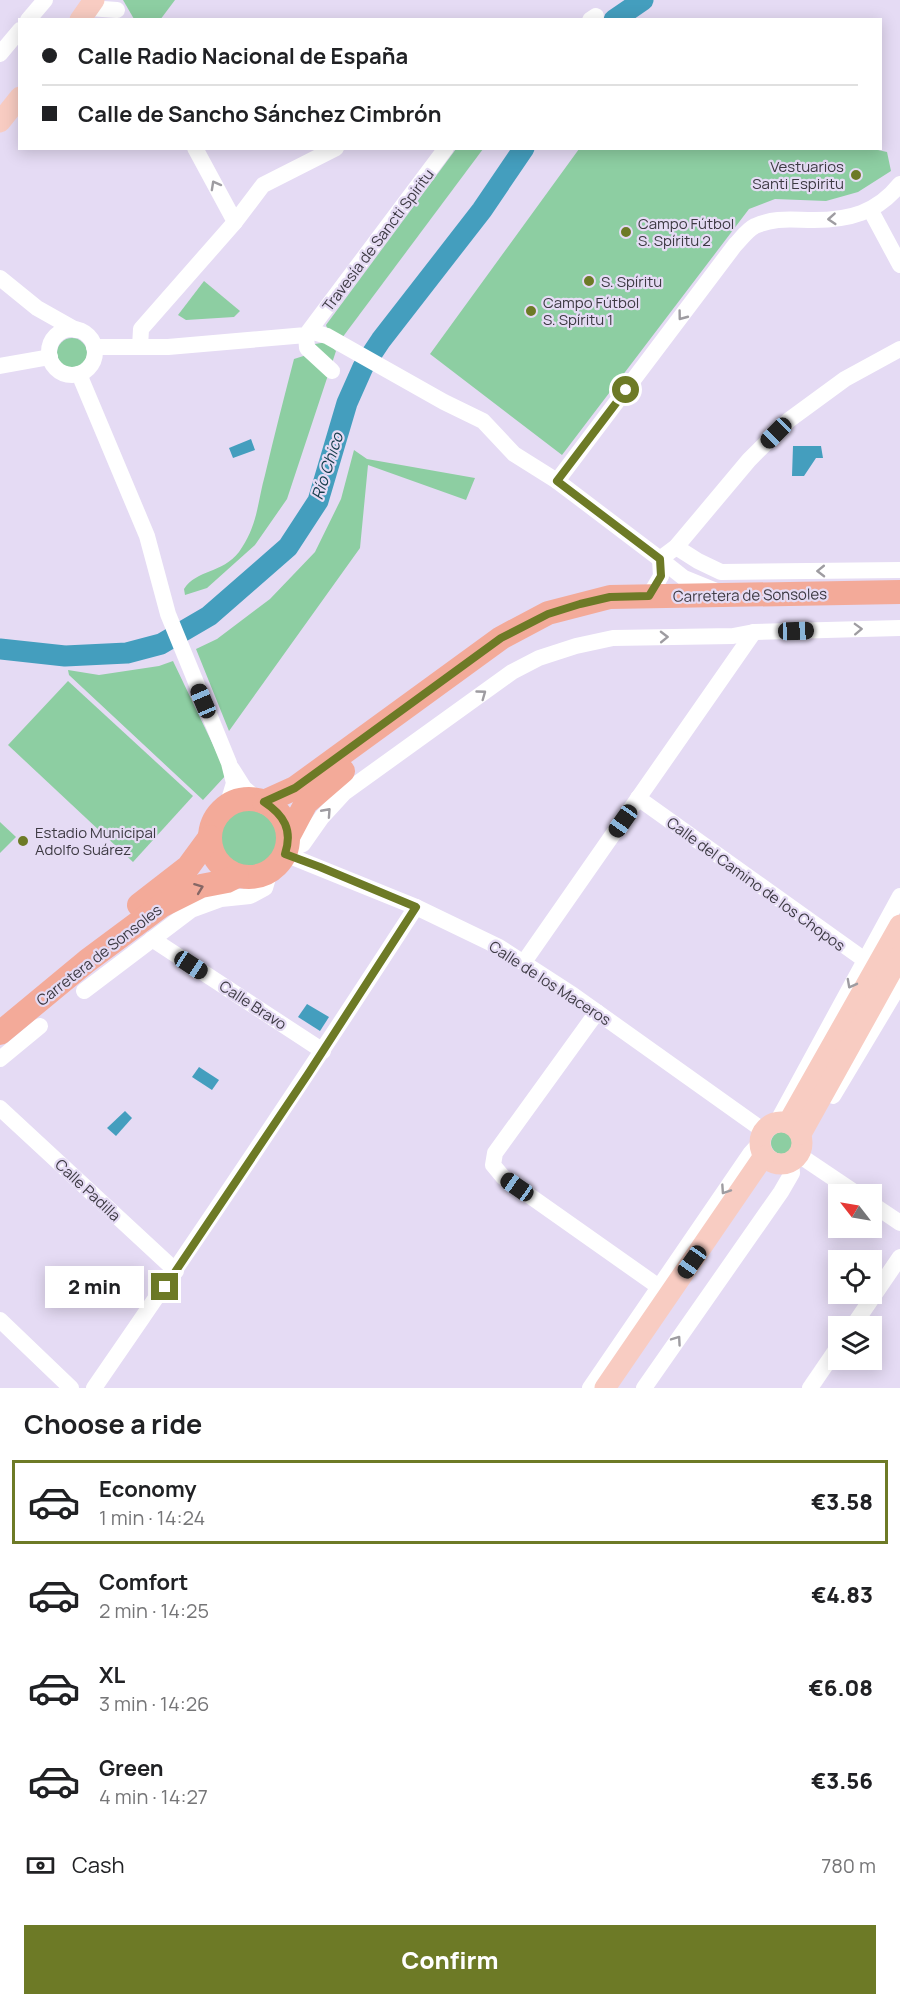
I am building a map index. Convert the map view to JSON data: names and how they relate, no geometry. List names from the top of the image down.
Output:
{
  "streets": {
    "highway": ["Carretera de Sonsoles"],
    "street": [
      "Travesía de Sancti Spiritu",
      "Calle del Camino de los Chopos",
      "Calle de los Maceros",
      "Calle Bravo",
      "Calle Padilla"
    ]
  },
  "crossings": [
    ["Carretera de Sonsoles", "Calle de los Maceros"]
  ],
  "water": ["Río Chico"],
  "places": [
    "Vestuarios Santi Espiritu",
    "Campo Fútbol S. Spíritu 2",
    "S. Spíritu",
    "Campo Fútbol S. Spíritu 1",
    "Estadio Municipal Adolfo Suárez"
  ],
  "north": "top left",
  "page": {
    "banner": ["Calle Radio Nacional de España", "Calle de Sancho Sánchez Cimbrón"],
    "bubble": "2 min",
    "heading": "Choose a ride",
    "list": [
      {
        "name": "Economy",
        "note": "1 min · 14:24",
        "value": "€3.58"
      },
      {
        "name": "Comfort",
        "note": "2 min · 14:25",
        "value": "€4.83"
      },
      {
        "name": "XL",
        "note": "3 min · 14:26",
        "value": "€6.08"
      },
      {
        "name": "Green",
        "note": "4 min · 14:27",
        "value": "€3.56"
      }
    ],
    "pay": ["Cash", "780 m"],
    "buttons": "Confirm"
  }
}
